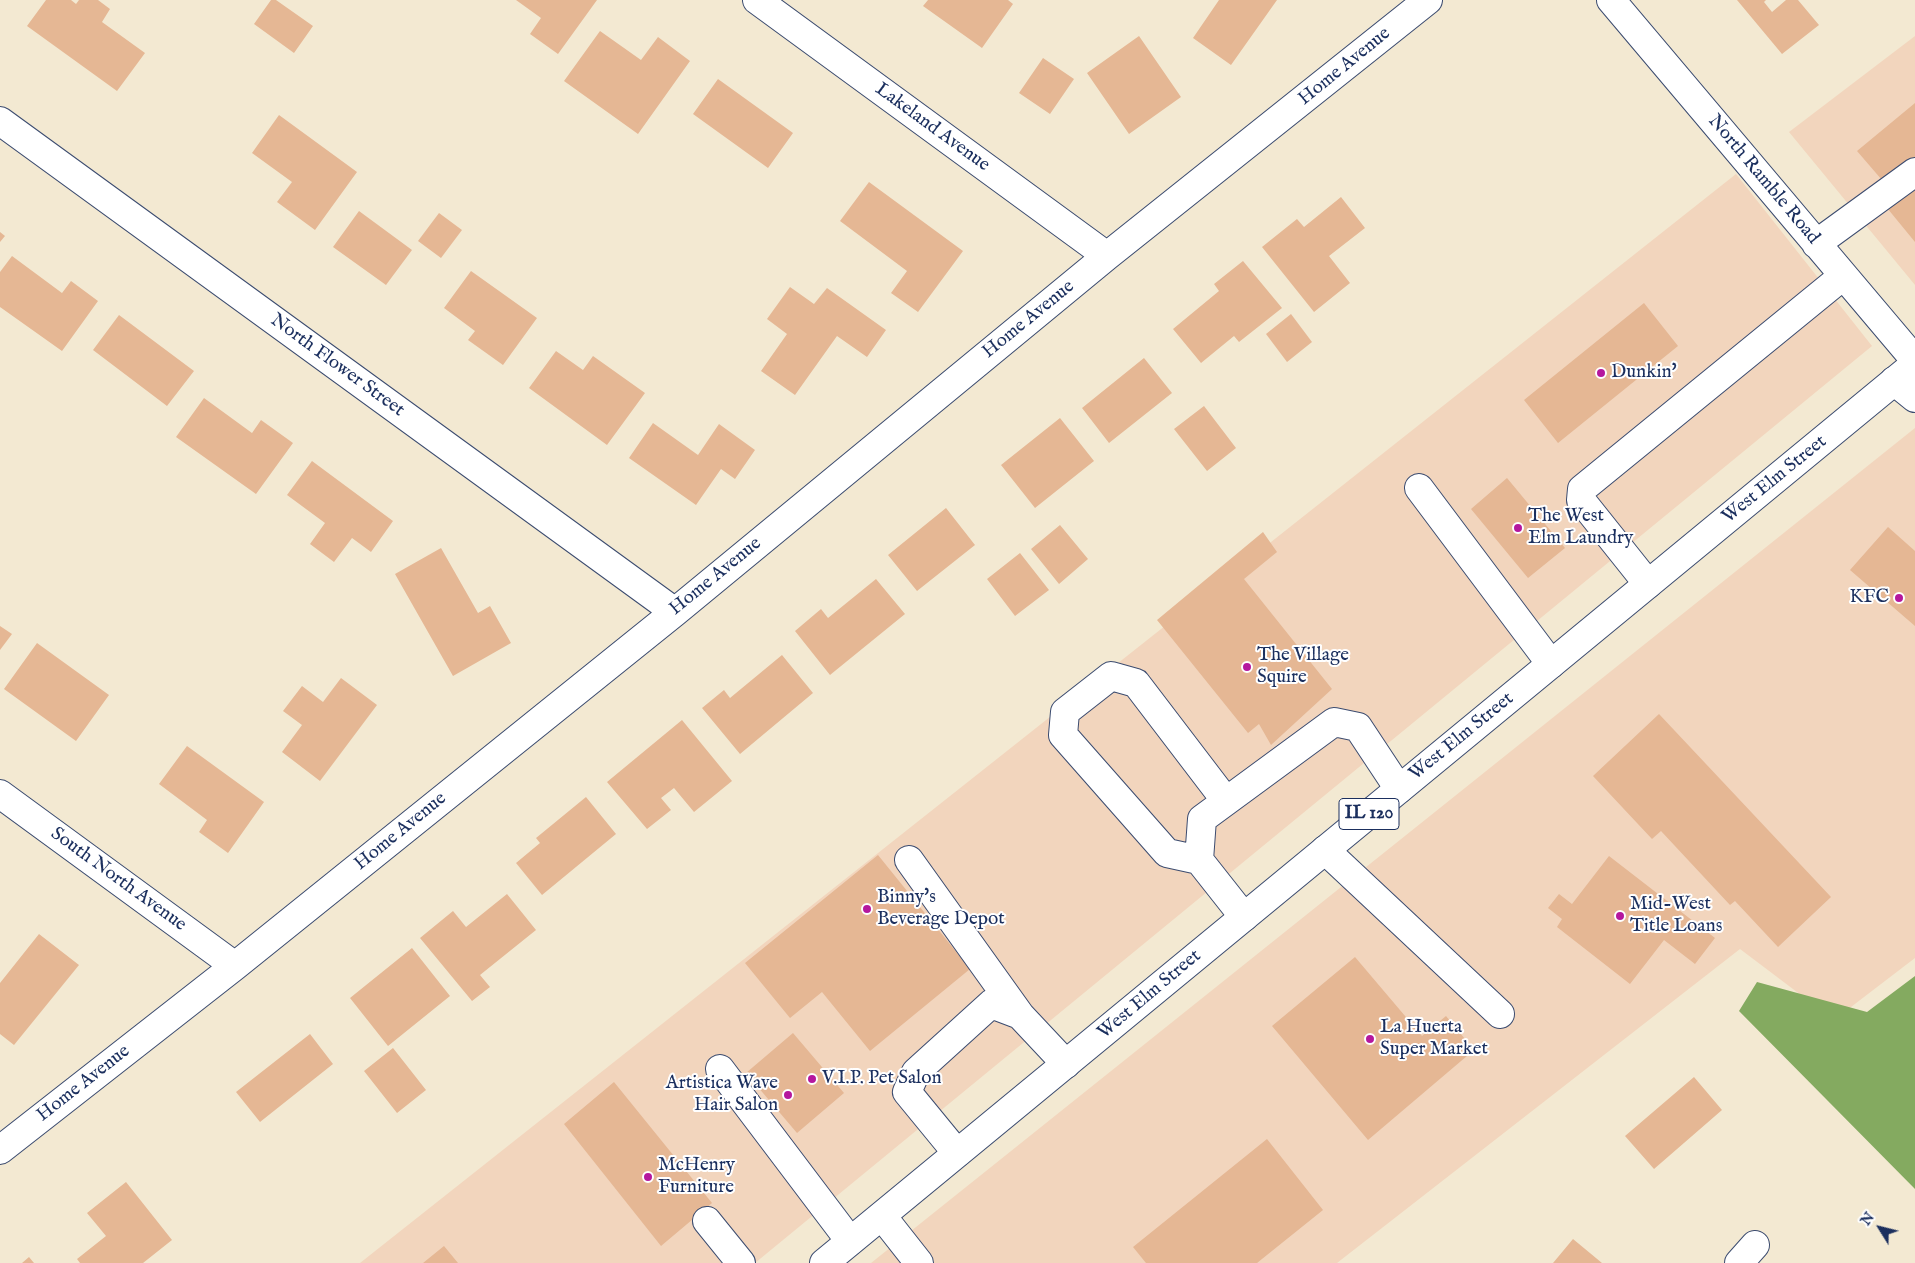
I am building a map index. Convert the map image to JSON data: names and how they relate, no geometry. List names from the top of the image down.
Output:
{
  "streets": {
    "street": [
      "Home Avenue",
      "Lakeland Avenue",
      "North Ramble Road",
      "North Flower Street",
      "West Elm Street",
      "IL 120",
      "South North Avenue"
    ]
  },
  "crossings": [
    ["Home Avenue", "Lakeland Avenue"],
    ["Home Avenue", "North Flower Street"],
    ["Home Avenue", "South North Avenue"],
    ["North Ramble Road", "West Elm Street"]
  ],
  "places": [
    "Dunkin'",
    "The West Elm Laundry",
    "KFC",
    "The Village Squire",
    "Binny's Beverage Depot",
    "Mid-West Title Loans",
    "La Huerta Super Market",
    "V.I.P. Pet Salon",
    "Artistica Wave Hair Salon",
    "McHenry Furniture"
  ],
  "north": "top left"
}
